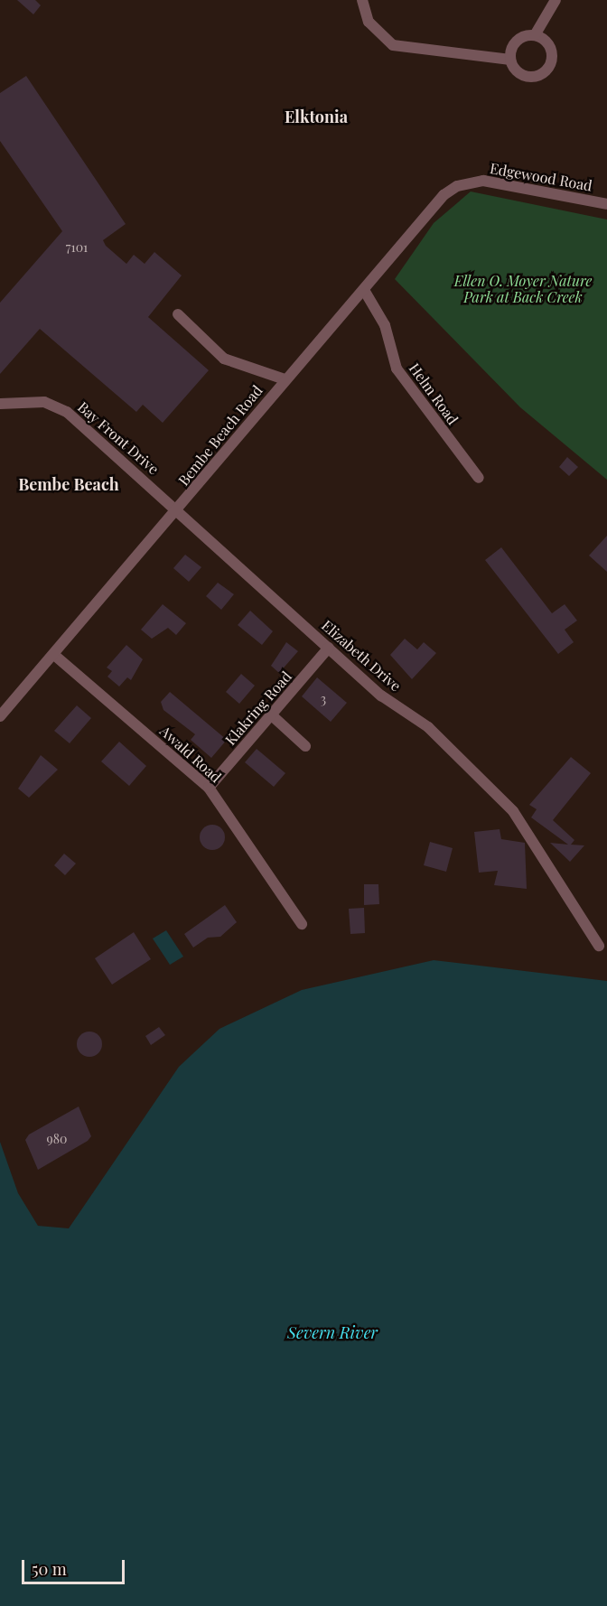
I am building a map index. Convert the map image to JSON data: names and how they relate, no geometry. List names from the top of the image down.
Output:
{
  "streets": {
    "street": [
      "Edgewood Road",
      "Helm Road",
      "Bembe Beach Road",
      "Bay Front Drive",
      "Elizabeth Drive",
      "Klakring Road",
      "Awald Road"
    ]
  },
  "crossings": [
    ["Edgewood Road", "Bembe Beach Road"],
    ["Helm Road", "Bembe Beach Road"],
    ["Bembe Beach Road", "Bay Front Drive"],
    ["Bembe Beach Road", "Elizabeth Drive"],
    ["Bembe Beach Road", "Awald Road"],
    ["Bay Front Drive", "Elizabeth Drive"],
    ["Elizabeth Drive", "Klakring Road"],
    ["Klakring Road", "Awald Road"]
  ],
  "districts": ["Elktonia", "Bembe Beach"],
  "water": ["Severn River"],
  "parks": ["Ellen O. Moyer Nature Park at Back Creek"],
  "house_numbers": ["7101", "3", "980"],
  "scale_bar": "50 m"
}
